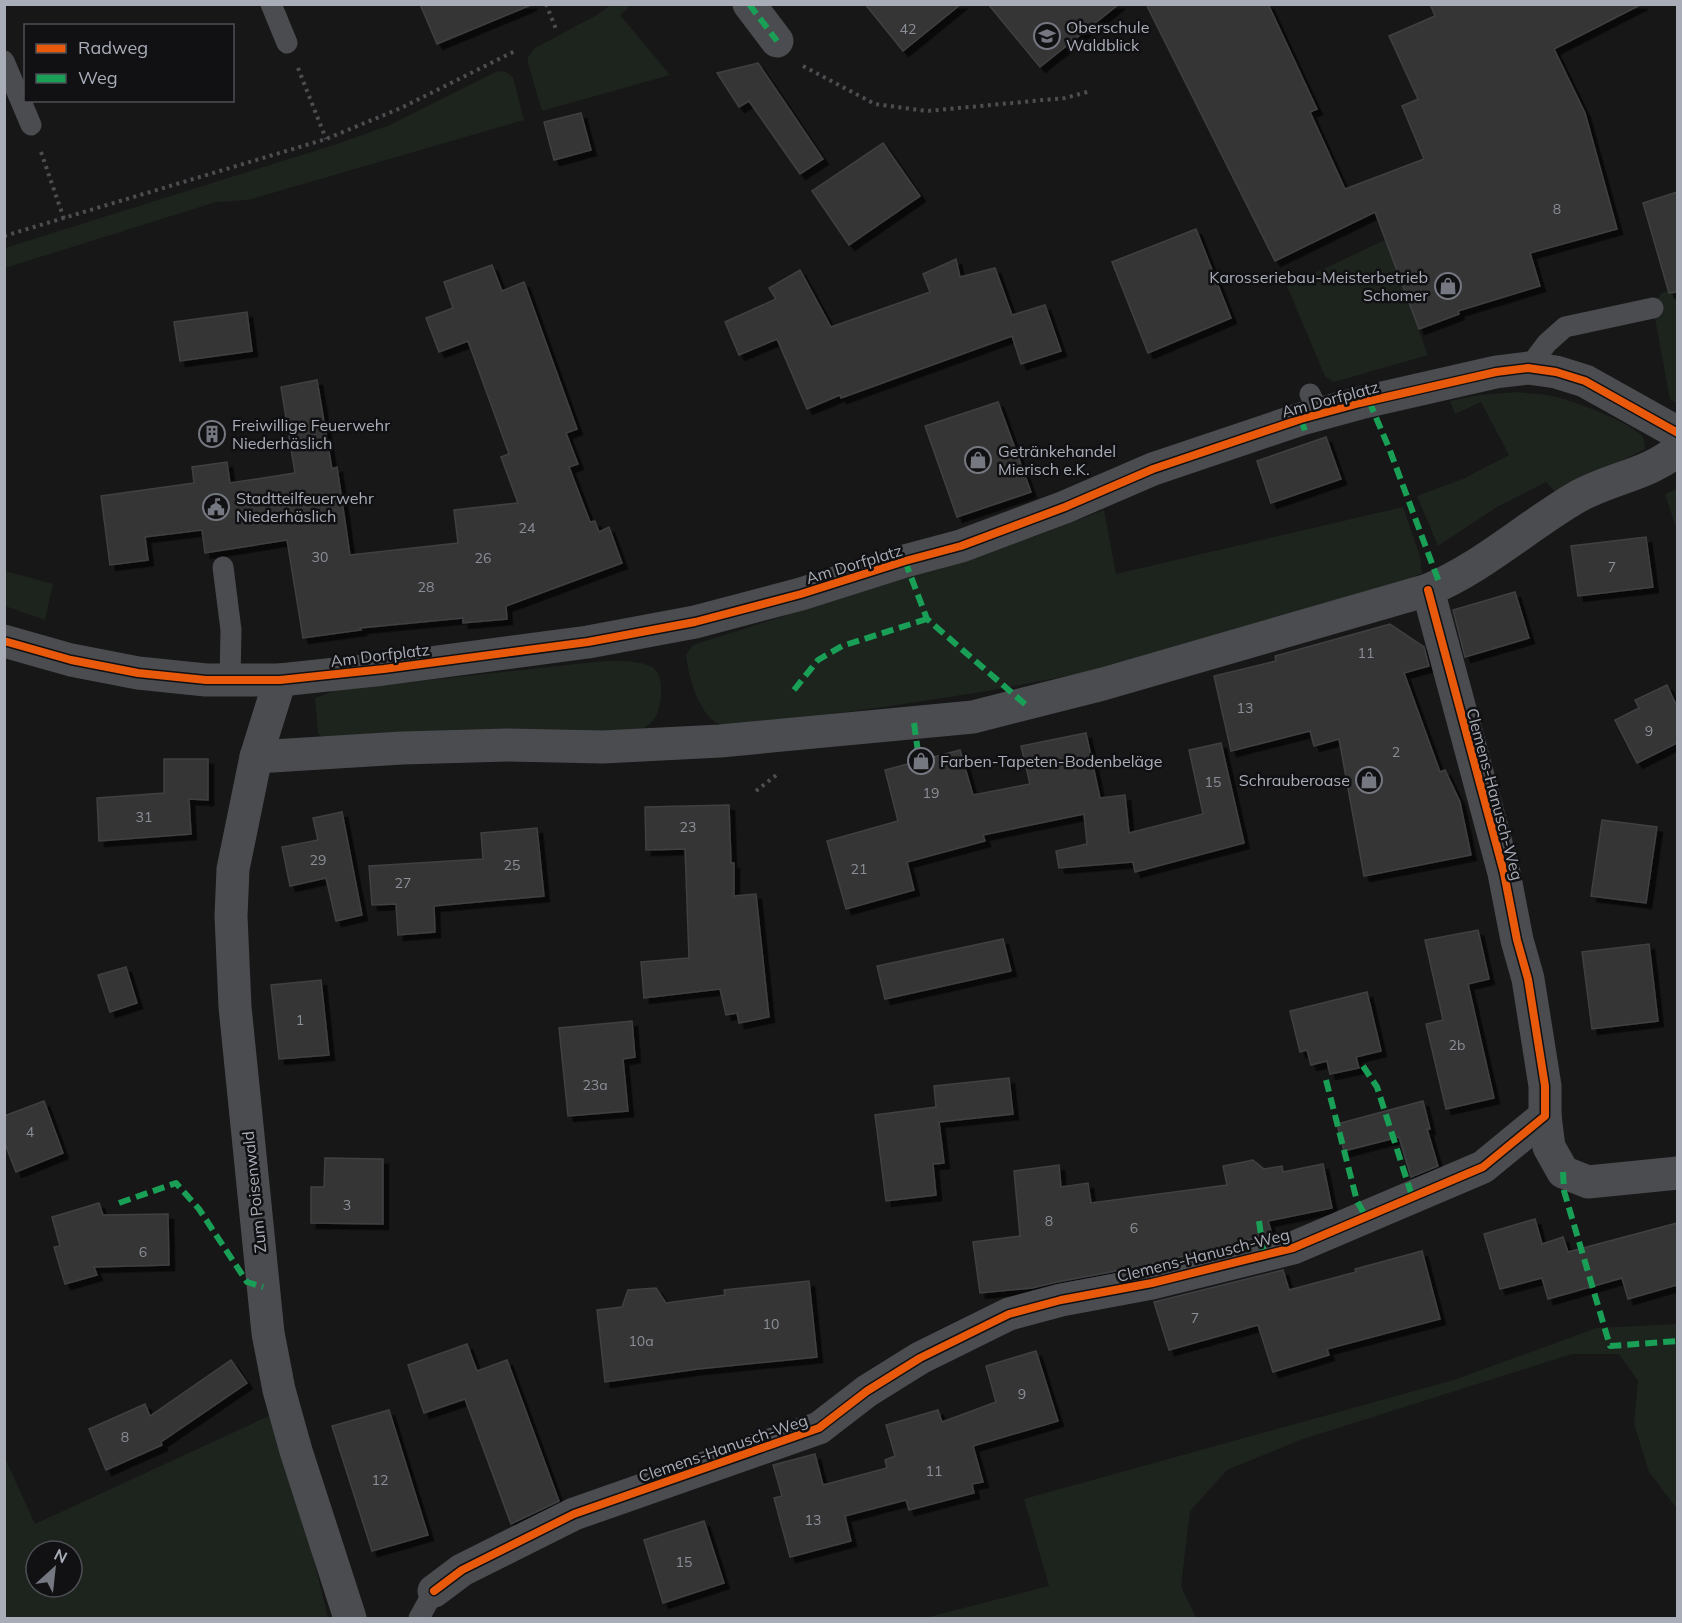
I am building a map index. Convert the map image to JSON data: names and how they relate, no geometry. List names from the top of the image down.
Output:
{
  "streets": {
    "street": ["Am Dorfplatz", "Clemens-Hanusch-Weg", "Zum Poisenwald"]
  },
  "places": {
    "school or university": ["Oberschule Waldblick"],
    "shop": [
      "Karosseriebau-Meisterbetrieb Schomer",
      "Getränkehandel Mierisch e.K.",
      "Farben-Tapeten-Bodenbeläge",
      "Schrauberoase"
    ],
    "building": ["Freiwillige Feuerwehr Niederhäslich"],
    "public building": ["Stadtteilfeuerwehr Niederhäslich"]
  },
  "house_numbers": [
    "42",
    "8",
    "24",
    "30",
    "26",
    "7",
    "28",
    "11",
    "13",
    "9",
    "2",
    "15",
    "19",
    "31",
    "23",
    "29",
    "25",
    "21",
    "27",
    "1",
    "2b",
    "23a",
    "4",
    "3",
    "8",
    "6",
    "6",
    "7",
    "10",
    "10a",
    "9",
    "8",
    "11",
    "12",
    "13",
    "15"
  ],
  "legend": ["Radweg", "Weg"],
  "north": "top right"
}
